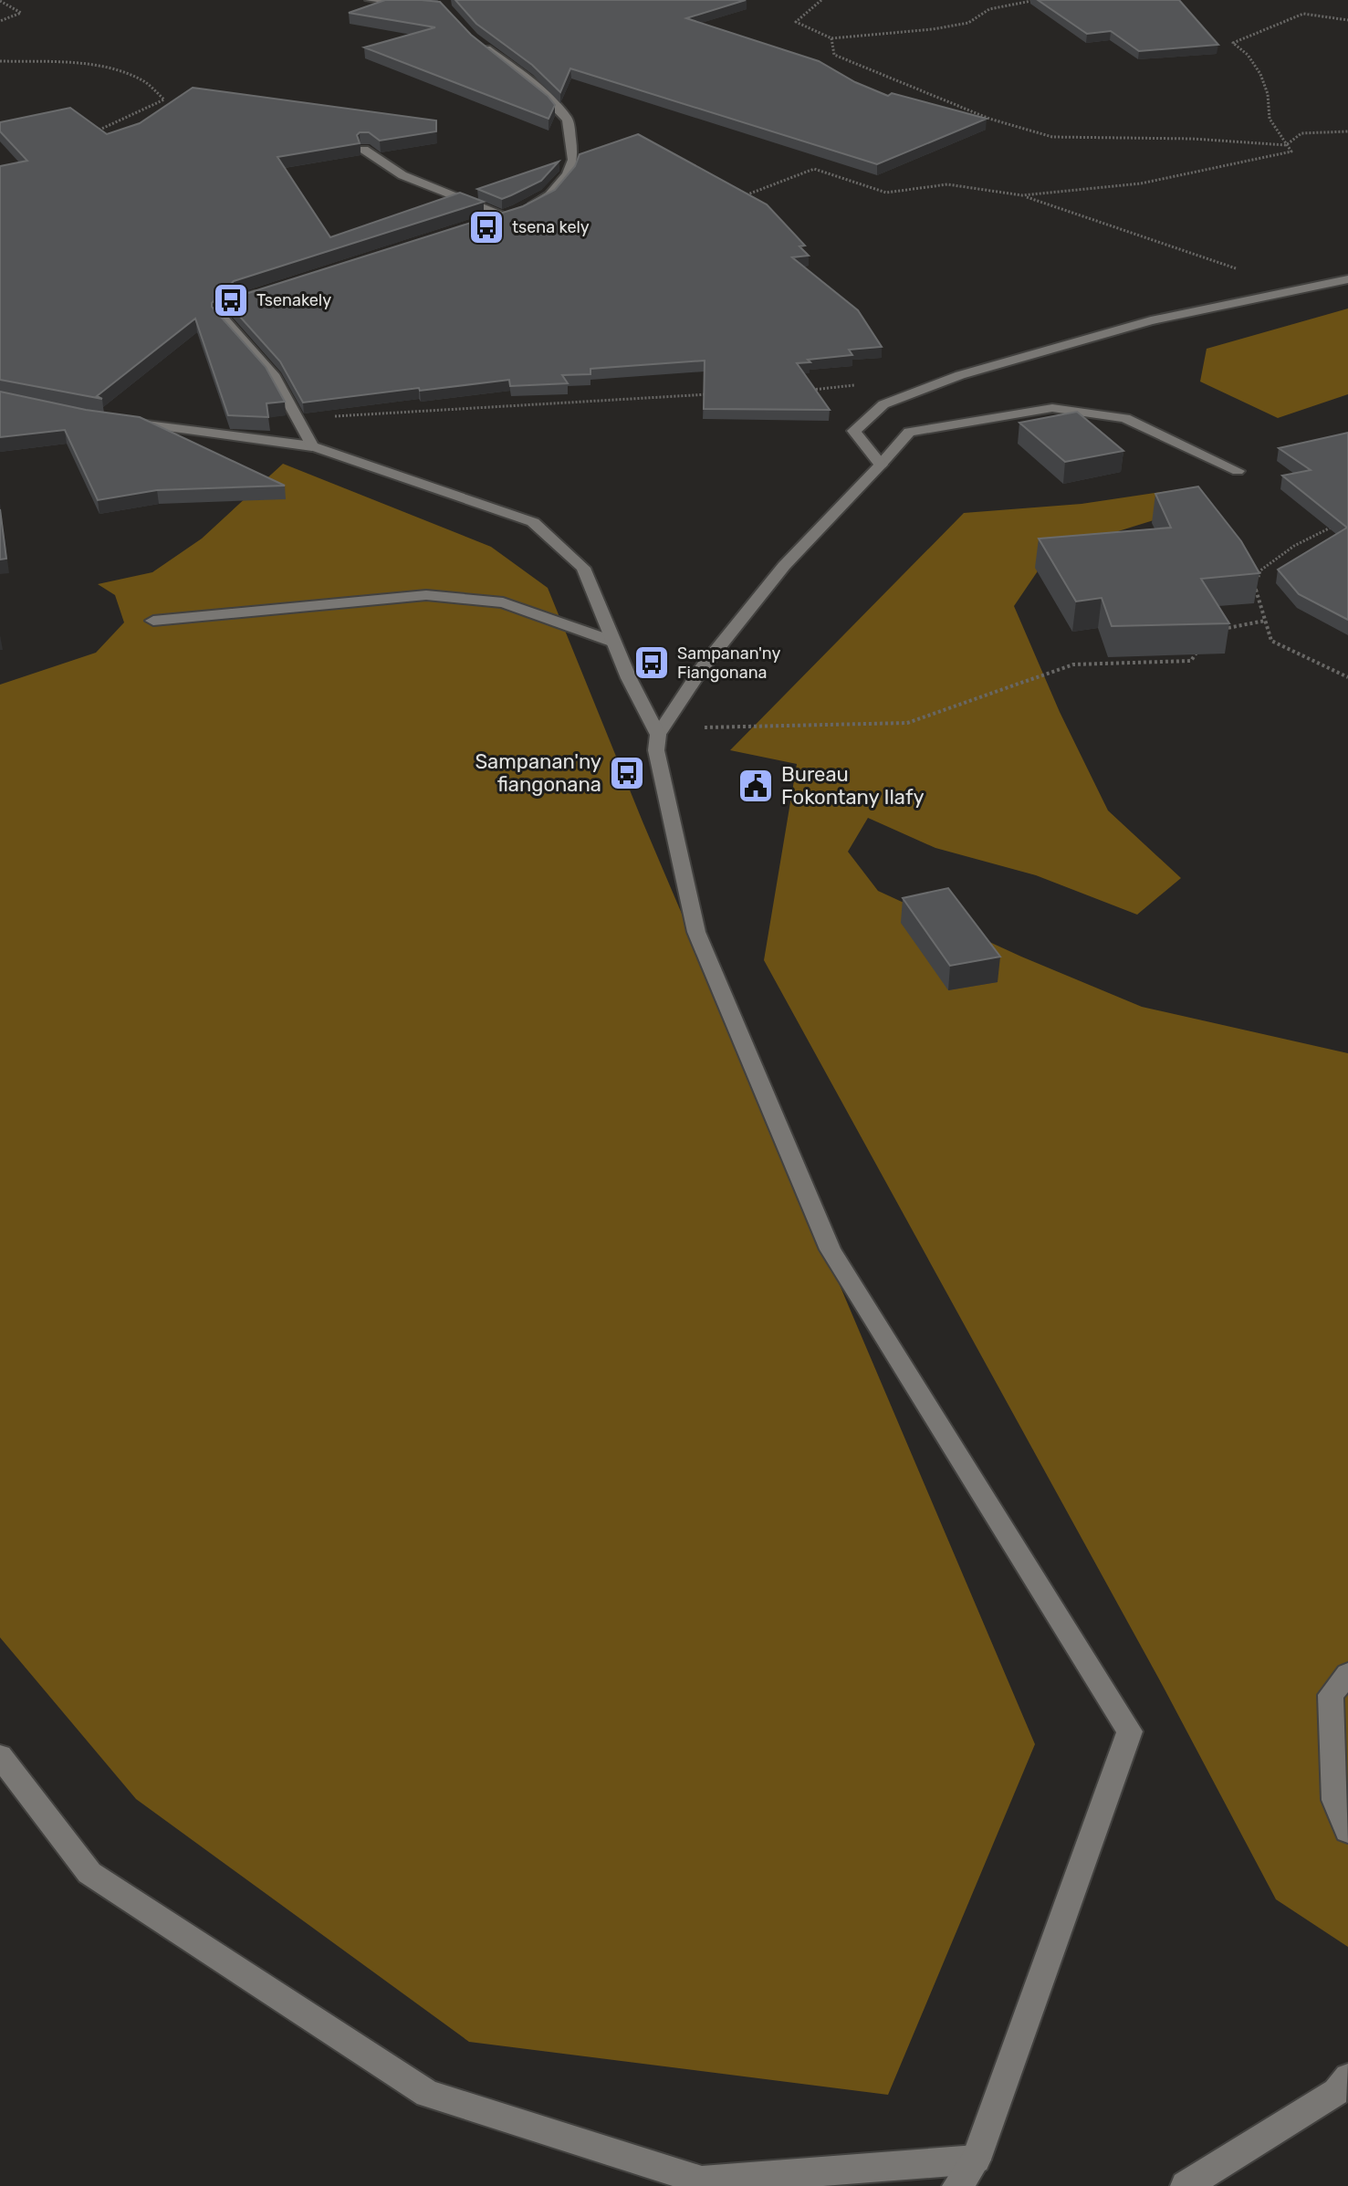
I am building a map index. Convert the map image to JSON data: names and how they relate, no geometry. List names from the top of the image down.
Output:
{
  "places": {
    "bus stop": [
      "tsena kely",
      "Tsenakely",
      "Sampanan'ny Fiangonana",
      "Sampanan'ny fiangonana"
    ],
    "public building": ["Bureau Fokontany Ilafy"]
  }
}
